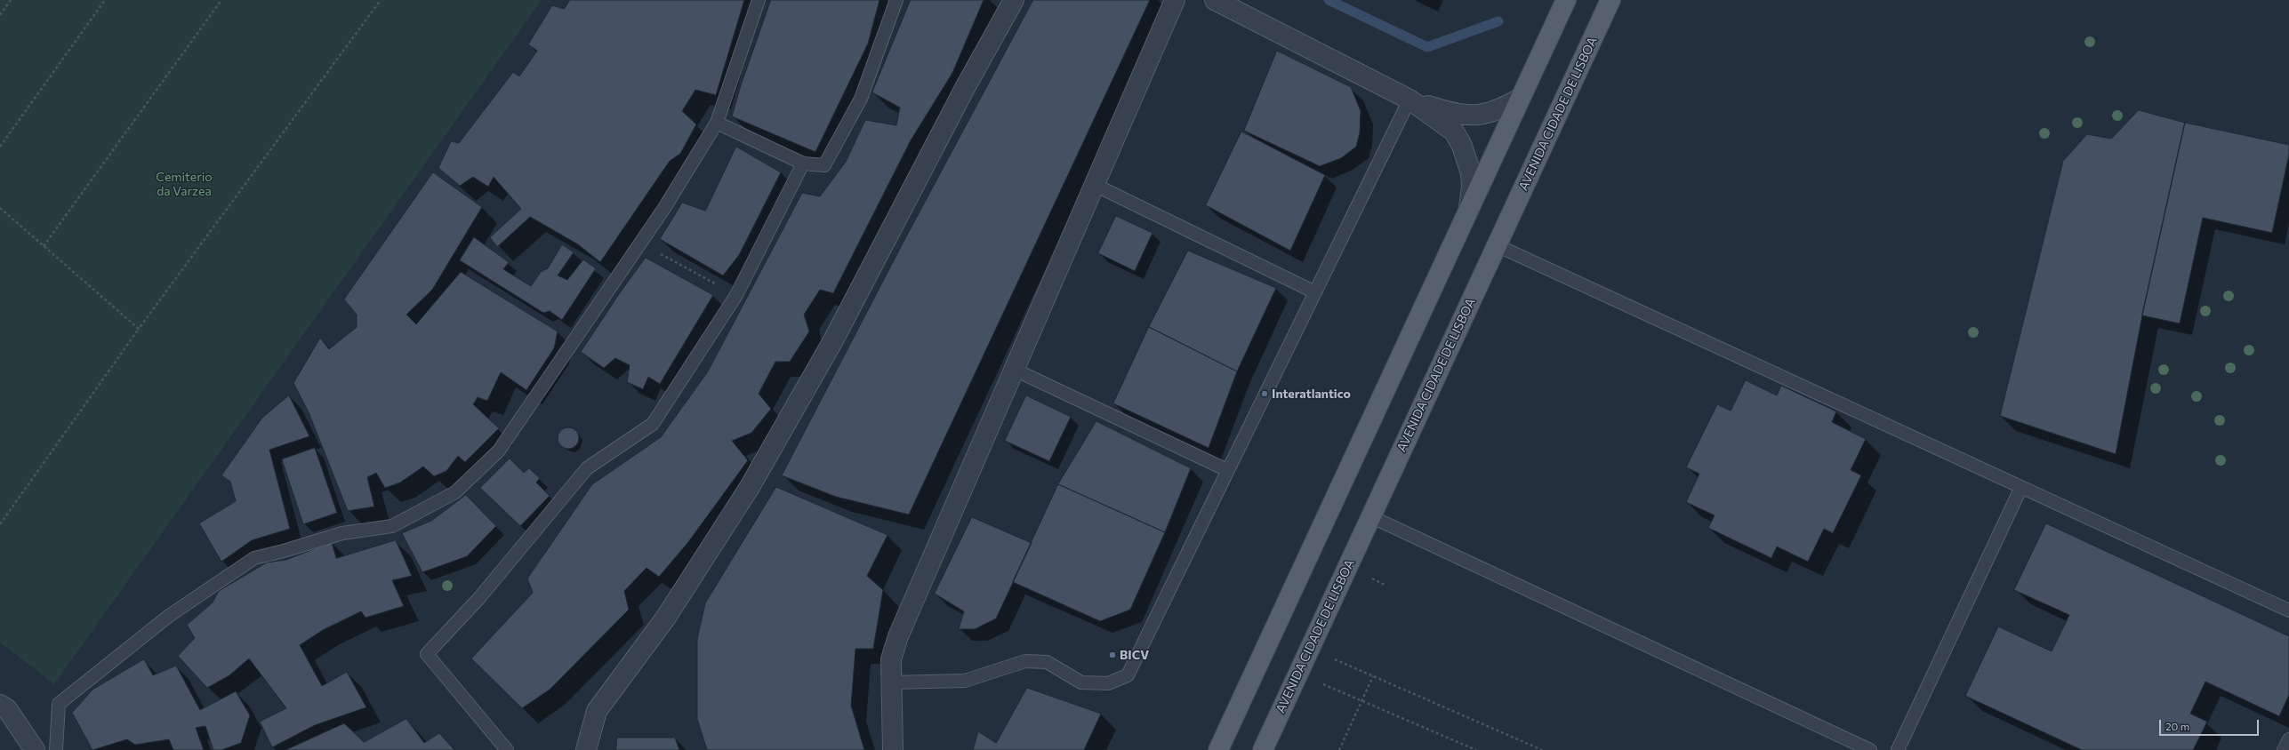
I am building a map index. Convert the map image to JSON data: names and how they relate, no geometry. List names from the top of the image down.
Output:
{
  "streets": {
    "main road": ["AVENIDA CIDADE DE LISBOA"]
  },
  "parks": ["Cemiterio da Varzea"],
  "places": ["Interatlantico", "BICV"],
  "scale_bar": "20 m"
}
